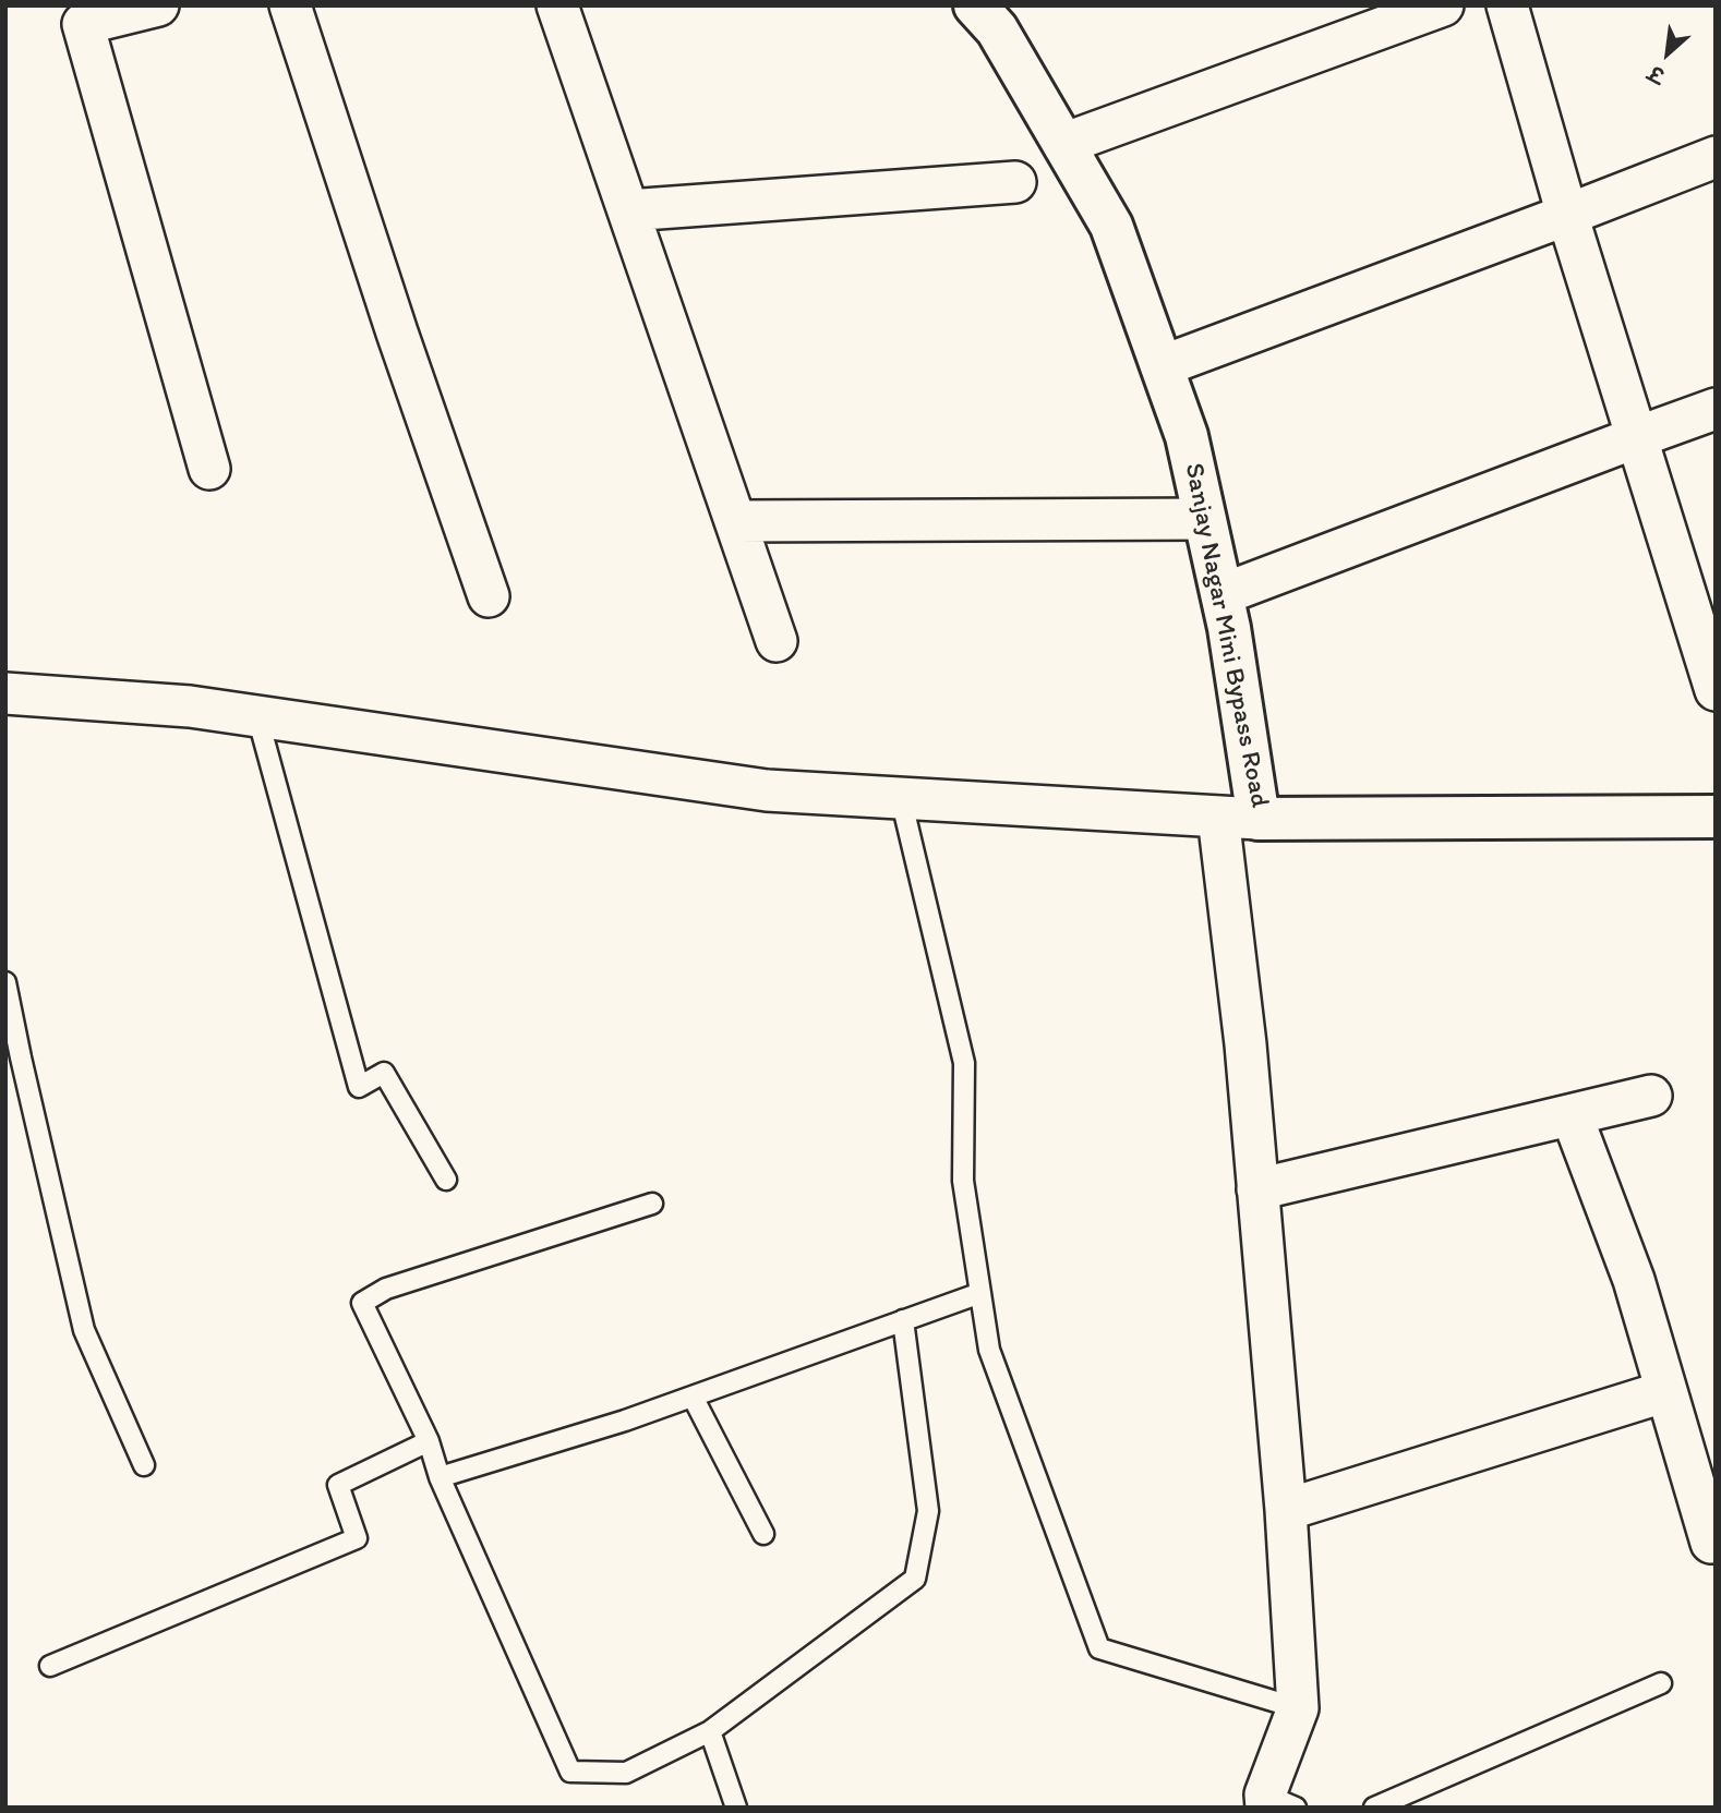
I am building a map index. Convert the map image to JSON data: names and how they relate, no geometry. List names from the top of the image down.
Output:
{
  "streets": {
    "street": ["Sanjay Nagar Mini Bypass Road"]
  },
  "north": "bottom left"
}
